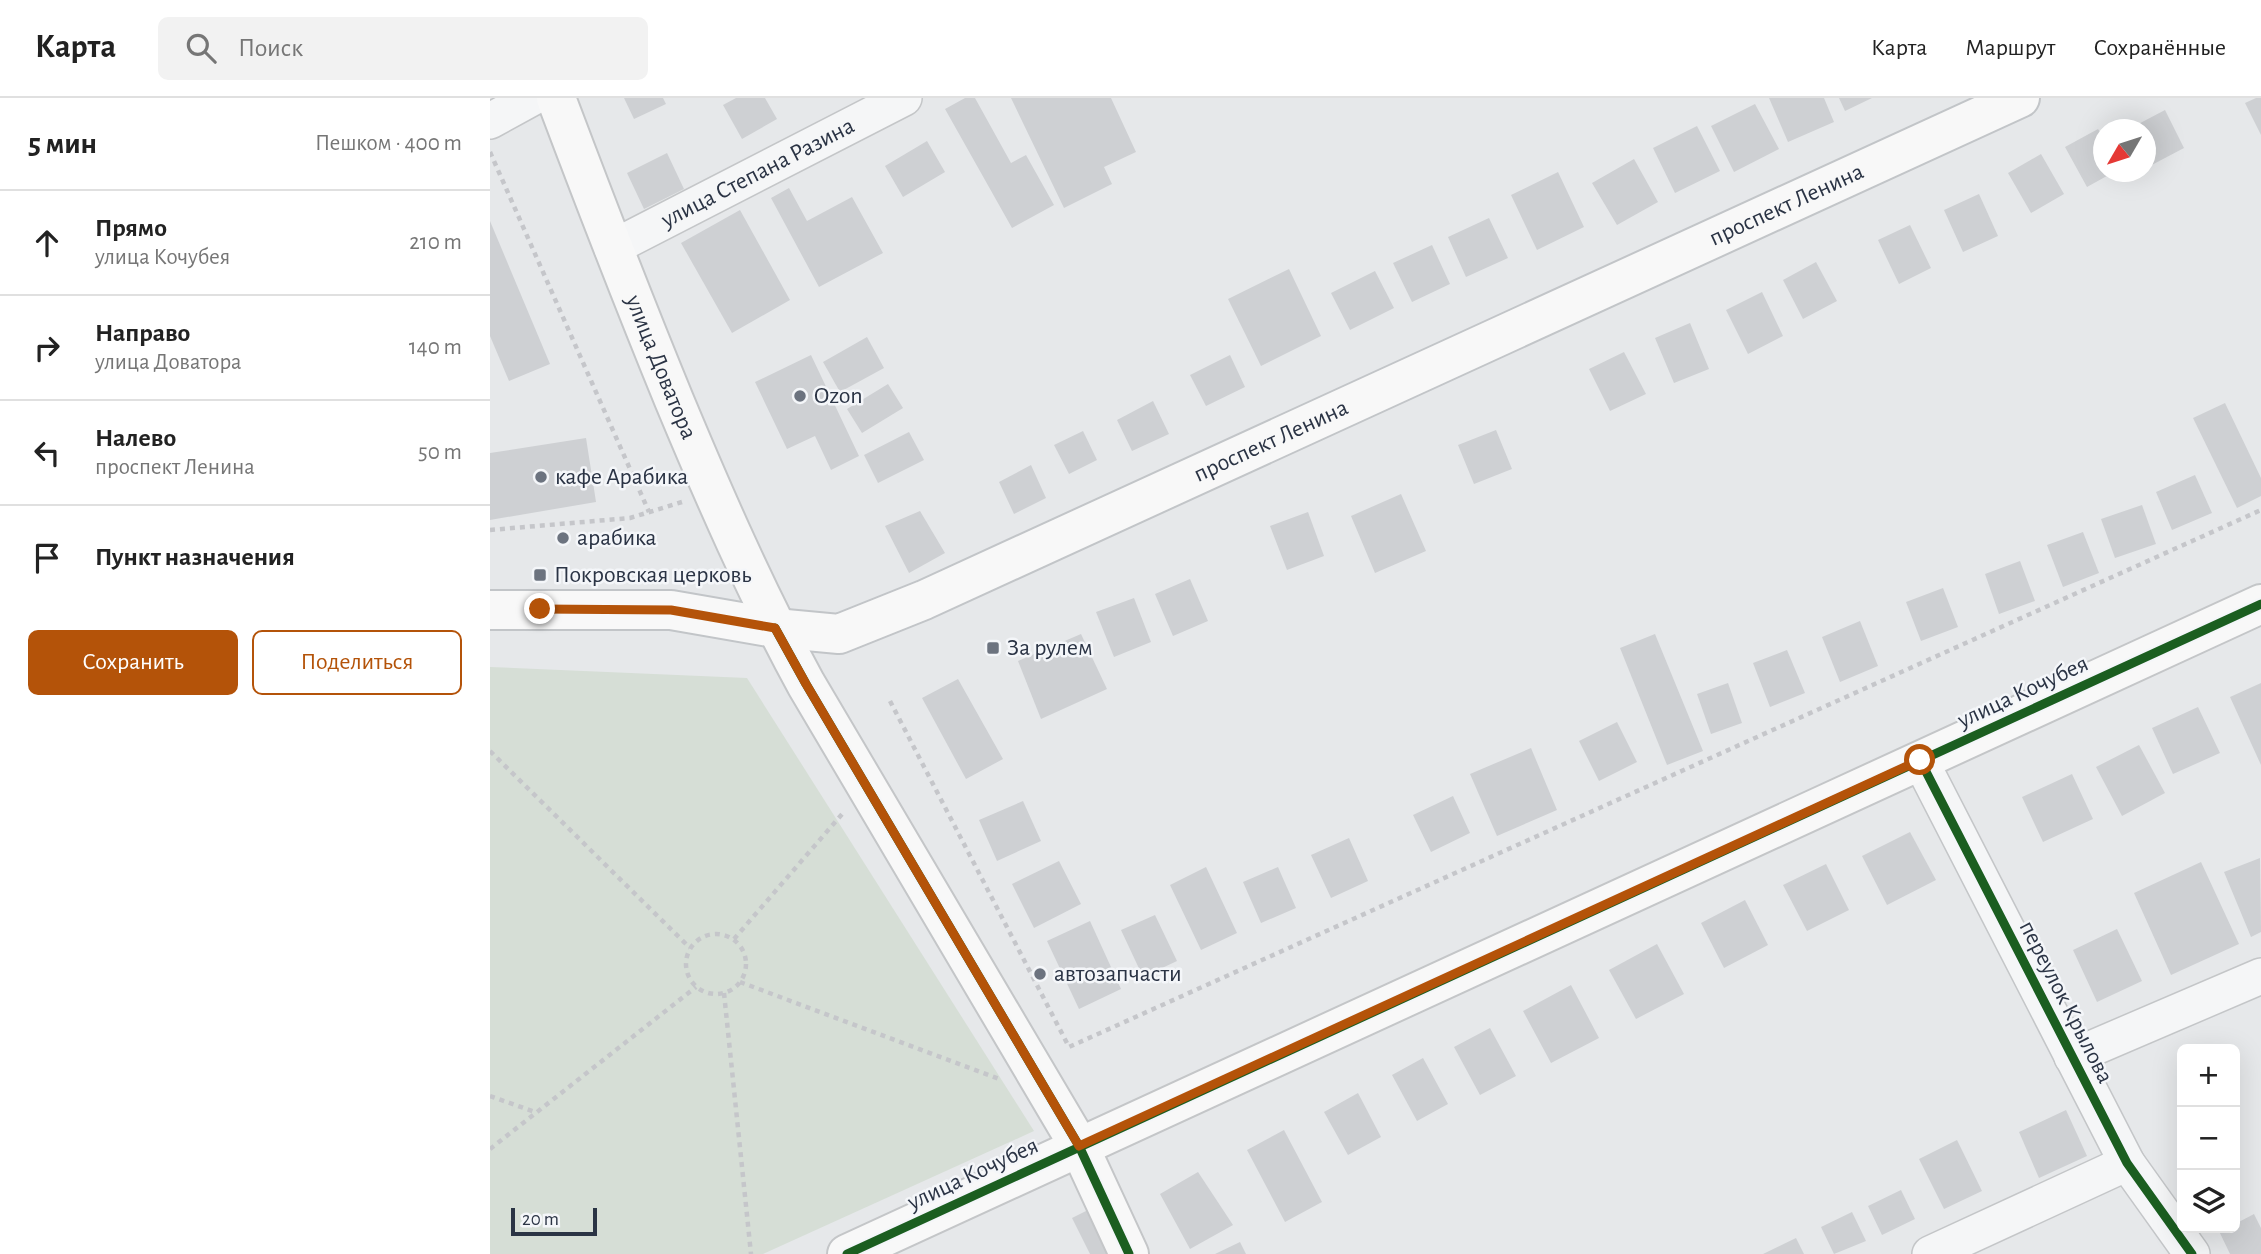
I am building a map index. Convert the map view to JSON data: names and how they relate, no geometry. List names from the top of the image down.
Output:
{
  "streets": {
    "street": [
      "улица Степана Разина",
      "проспект Ленина",
      "улица Доватора",
      "улица Кочубея",
      "переулок Крылова"
    ]
  },
  "crossings": [
    ["улица Степана Разина", "улица Доватора"],
    ["проспект Ленина", "улица Доватора"],
    ["улица Доватора", "улица Кочубея"],
    ["улица Кочубея", "переулок Крылова"]
  ],
  "places": {
    "other": [
      "Ozon",
      "кафе Арабика",
      "арабика",
      "автозапчасти"
    ],
    "transit": ["Покровская церковь", "За рулем"]
  },
  "scale_bar": "20 m",
  "north": "bottom left",
  "page": {
    "header": "Карта",
    "search": "Поиск",
    "nav": ["Карта", "Маршрут", "Сохранённые"],
    "heading": ["5 мин", "Пешком · 400 m"],
    "list": [
      ["Прямо", "улица Кочубея", "210 m"],
      ["Направо", "улица Доватора", "140 m"],
      ["Налево", "проспект Ленина", "50 m"],
      "Пункт назначения"
    ],
    "buttons": ["Сохранить", "Поделиться"],
    "map_buttons": ["+", "−"],
    "scale": "20 m"
  }
}
